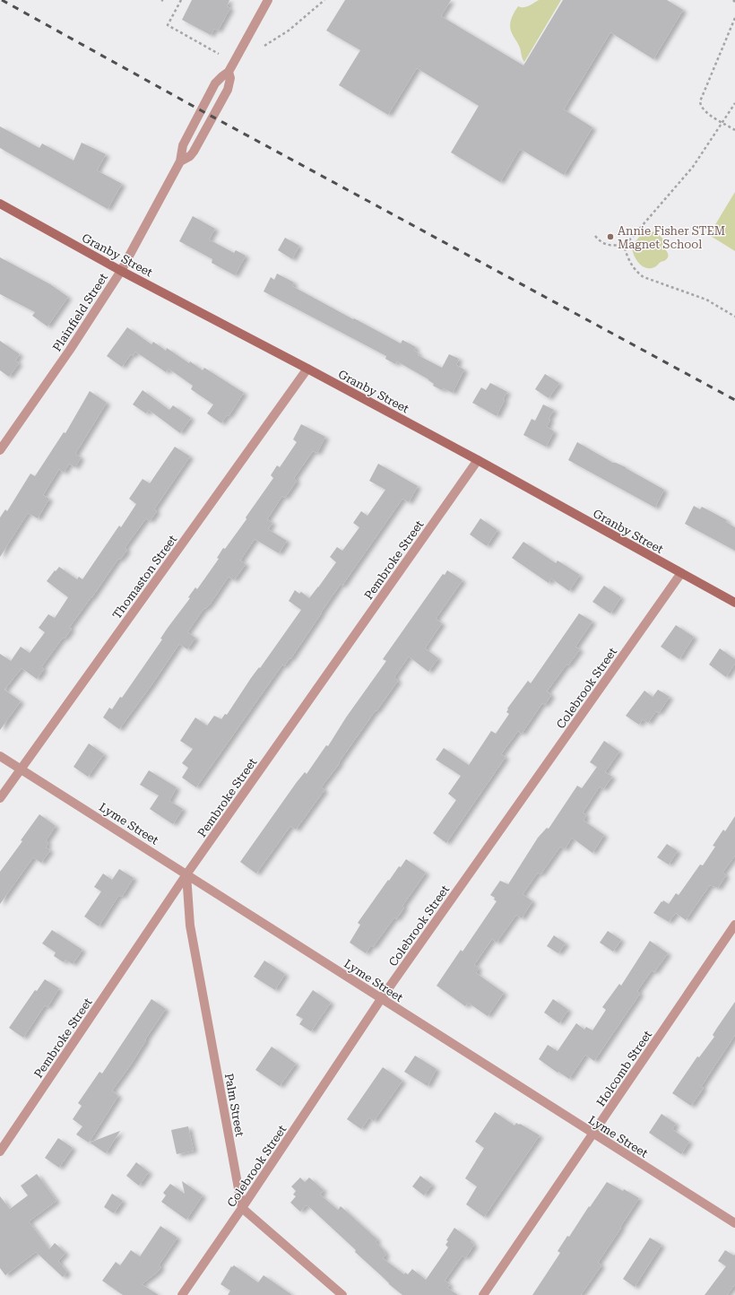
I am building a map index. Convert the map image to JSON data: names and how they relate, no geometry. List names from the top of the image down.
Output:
{
  "streets": {
    "main road": ["Granby Street"],
    "street": [
      "Plainfield Street",
      "Pembroke Street",
      "Thomaston Street",
      "Colebrook Street",
      "Lyme Street",
      "Holcomb Street",
      "Palm Street"
    ]
  },
  "crossings": [
    ["Granby Street", "Plainfield Street"],
    ["Granby Street", "Pembroke Street"],
    ["Granby Street", "Thomaston Street"],
    ["Granby Street", "Colebrook Street"],
    ["Pembroke Street", "Lyme Street"],
    ["Pembroke Street", "Palm Street"],
    ["Thomaston Street", "Lyme Street"],
    ["Colebrook Street", "Lyme Street"],
    ["Colebrook Street", "Palm Street"],
    ["Lyme Street", "Holcomb Street"],
    ["Lyme Street", "Palm Street"]
  ],
  "places": ["Annie Fisher STEM Magnet School"]
}
